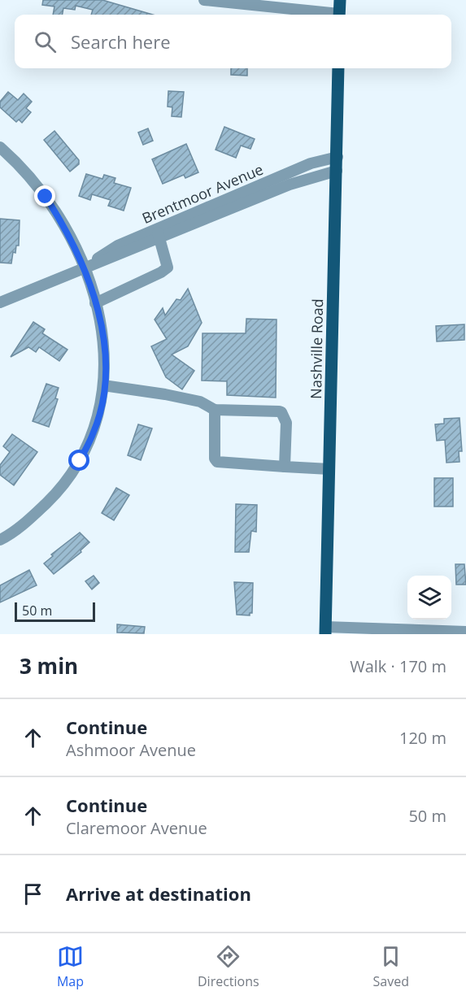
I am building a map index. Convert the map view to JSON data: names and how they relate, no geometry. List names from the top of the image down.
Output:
{
  "streets": {
    "main road": ["Nashville Road"],
    "street": ["Brentmoor Avenue"]
  },
  "crossings": [
    ["Brentmoor Avenue", "Nashville Road"]
  ],
  "scale_bar": "50 m",
  "page": {
    "search": "Search here",
    "scale": "50 m",
    "heading": ["3 min", "Walk · 170 m"],
    "list": [
      ["Continue", "Ashmoor Avenue", "120 m"],
      ["Continue", "Claremoor Avenue", "50 m"],
      "Arrive at destination"
    ],
    "nav": ["Map", "Directions", "Saved"]
  }
}
